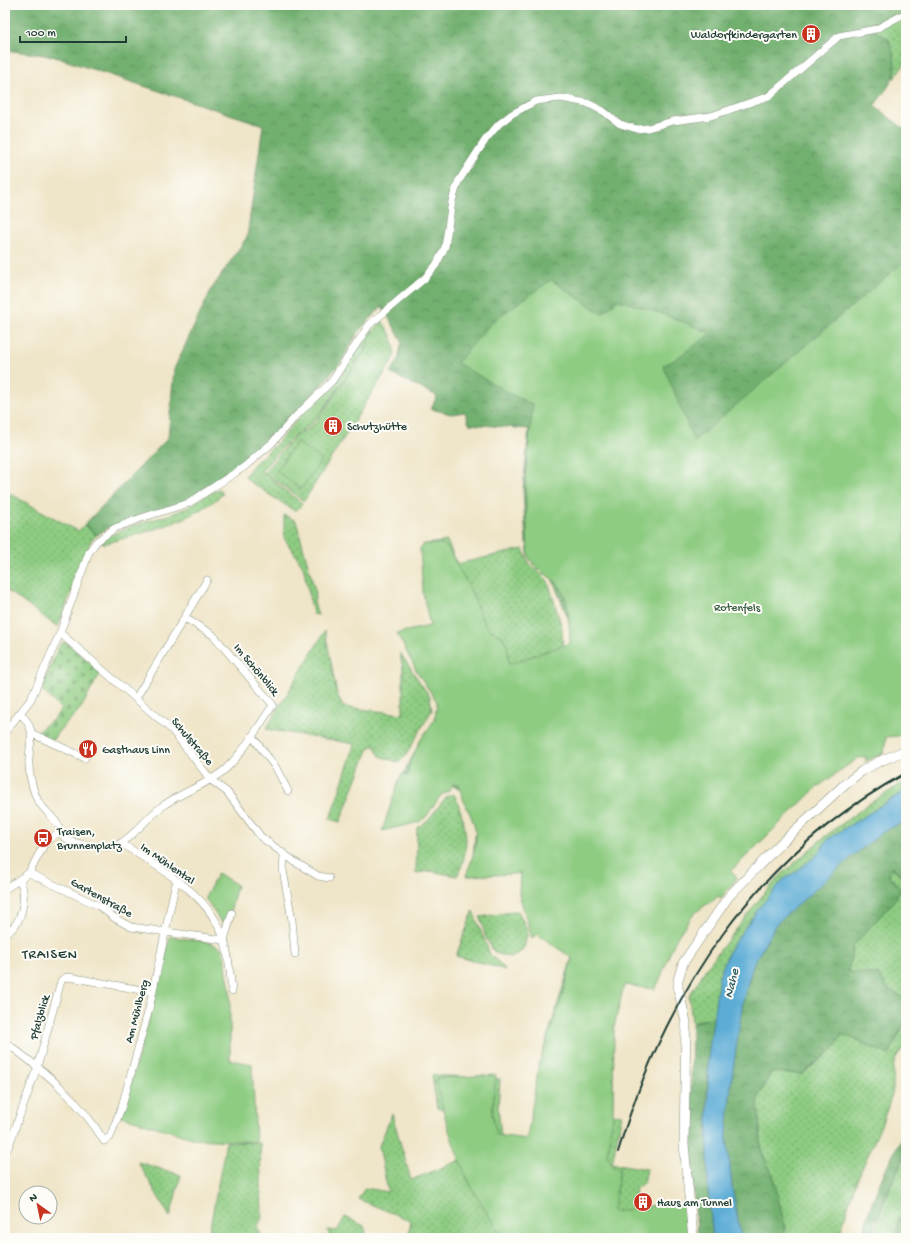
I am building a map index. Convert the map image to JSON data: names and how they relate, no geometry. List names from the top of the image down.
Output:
{
  "streets": {
    "street": [
      "Im Schönblick",
      "Schulstraße",
      "Im Mühlental",
      "Gartenstraße",
      "Am Mühlberg",
      "Pfalzblick"
    ]
  },
  "crossings": [
    ["Im Schönblick", "Schulstraße"],
    ["Schulstraße", "Im Mühlental"],
    ["Im Mühlental", "Gartenstraße"],
    ["Im Mühlental", "Am Mühlberg"],
    ["Gartenstraße", "Am Mühlberg"],
    ["Am Mühlberg", "Pfalzblick"]
  ],
  "districts": ["TRAISEN"],
  "water": ["Nahe"],
  "parks": ["Rotenfels"],
  "places": {
    "building": ["Waldorfkindergarten", "Schutzhütte", "Haus am Tunnel"],
    "restaurant": ["Gasthaus Linn"],
    "bus stop": ["Traisen, Brunnenplatz"]
  },
  "scale_bar": "100 m",
  "north": "top left"
}
